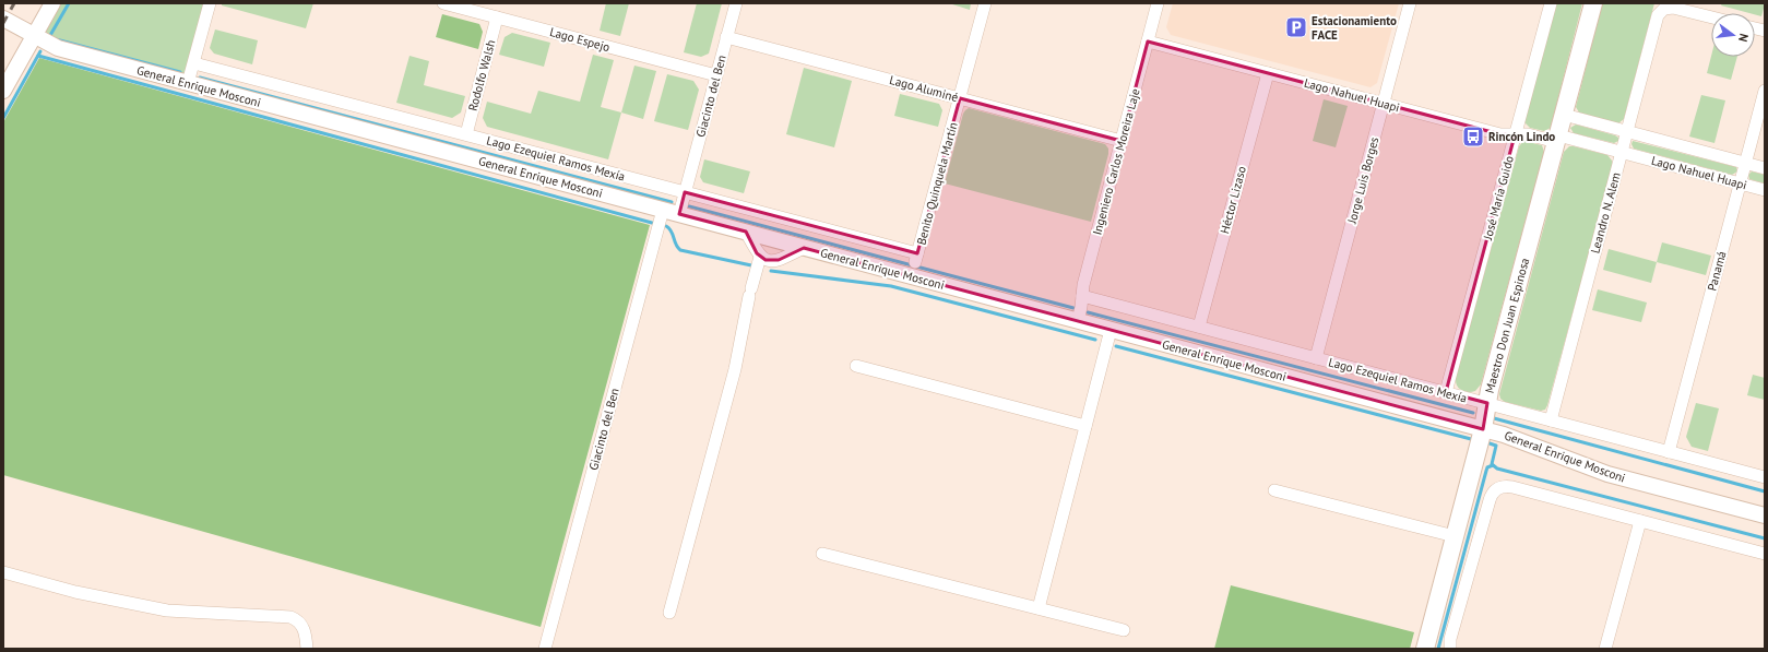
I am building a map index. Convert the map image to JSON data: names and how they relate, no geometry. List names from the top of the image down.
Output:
{
  "streets": {
    "main road": ["Maestro Don Juan Espinosa"],
    "street": [
      "Lago Espejo",
      "Rodolfo Walsh",
      "General Enrique Mosconi",
      "Lago Aluminé",
      "Lago Nahuel Huapi",
      "Giacinto del Ben",
      "Lago Ezequiel Ramos Mexía",
      "Ingeniero Carlos Moreira Laje",
      "Jorge Luis Borges",
      "Benito Quinquela Martín",
      "José María Guido",
      "Héctor Lizaso",
      "Leandro N. Alem",
      "Panamá"
    ]
  },
  "crossings": [
    ["Lago Espejo", "Rodolfo Walsh"],
    ["Lago Espejo", "Giacinto del Ben"],
    ["Rodolfo Walsh", "Lago Ezequiel Ramos Mexía"],
    ["General Enrique Mosconi", "Giacinto del Ben"],
    ["General Enrique Mosconi", "Ingeniero Carlos Moreira Laje"],
    ["General Enrique Mosconi", "Maestro Don Juan Espinosa"],
    ["Lago Aluminé", "Giacinto del Ben"],
    ["Lago Aluminé", "Ingeniero Carlos Moreira Laje"],
    ["Lago Aluminé", "Benito Quinquela Martín"],
    ["Lago Nahuel Huapi", "Ingeniero Carlos Moreira Laje"],
    ["Lago Nahuel Huapi", "Jorge Luis Borges"],
    ["Lago Nahuel Huapi", "José María Guido"],
    ["Lago Nahuel Huapi", "Héctor Lizaso"],
    ["Lago Nahuel Huapi", "Leandro N. Alem"],
    ["Lago Nahuel Huapi", "Panamá"],
    ["Lago Nahuel Huapi", "Maestro Don Juan Espinosa"],
    ["Giacinto del Ben", "Lago Ezequiel Ramos Mexía"],
    ["Lago Ezequiel Ramos Mexía", "Ingeniero Carlos Moreira Laje"],
    ["Lago Ezequiel Ramos Mexía", "Jorge Luis Borges"],
    ["Lago Ezequiel Ramos Mexía", "Benito Quinquela Martín"],
    ["Lago Ezequiel Ramos Mexía", "José María Guido"],
    ["Lago Ezequiel Ramos Mexía", "Héctor Lizaso"],
    ["Lago Ezequiel Ramos Mexía", "Leandro N. Alem"],
    ["Lago Ezequiel Ramos Mexía", "Panamá"],
    ["Lago Ezequiel Ramos Mexía", "Maestro Don Juan Espinosa"]
  ],
  "places": {
    "parking": ["Estacionamiento FACE"],
    "bus stop": ["Rincón Lindo"]
  },
  "north": "right"
}
